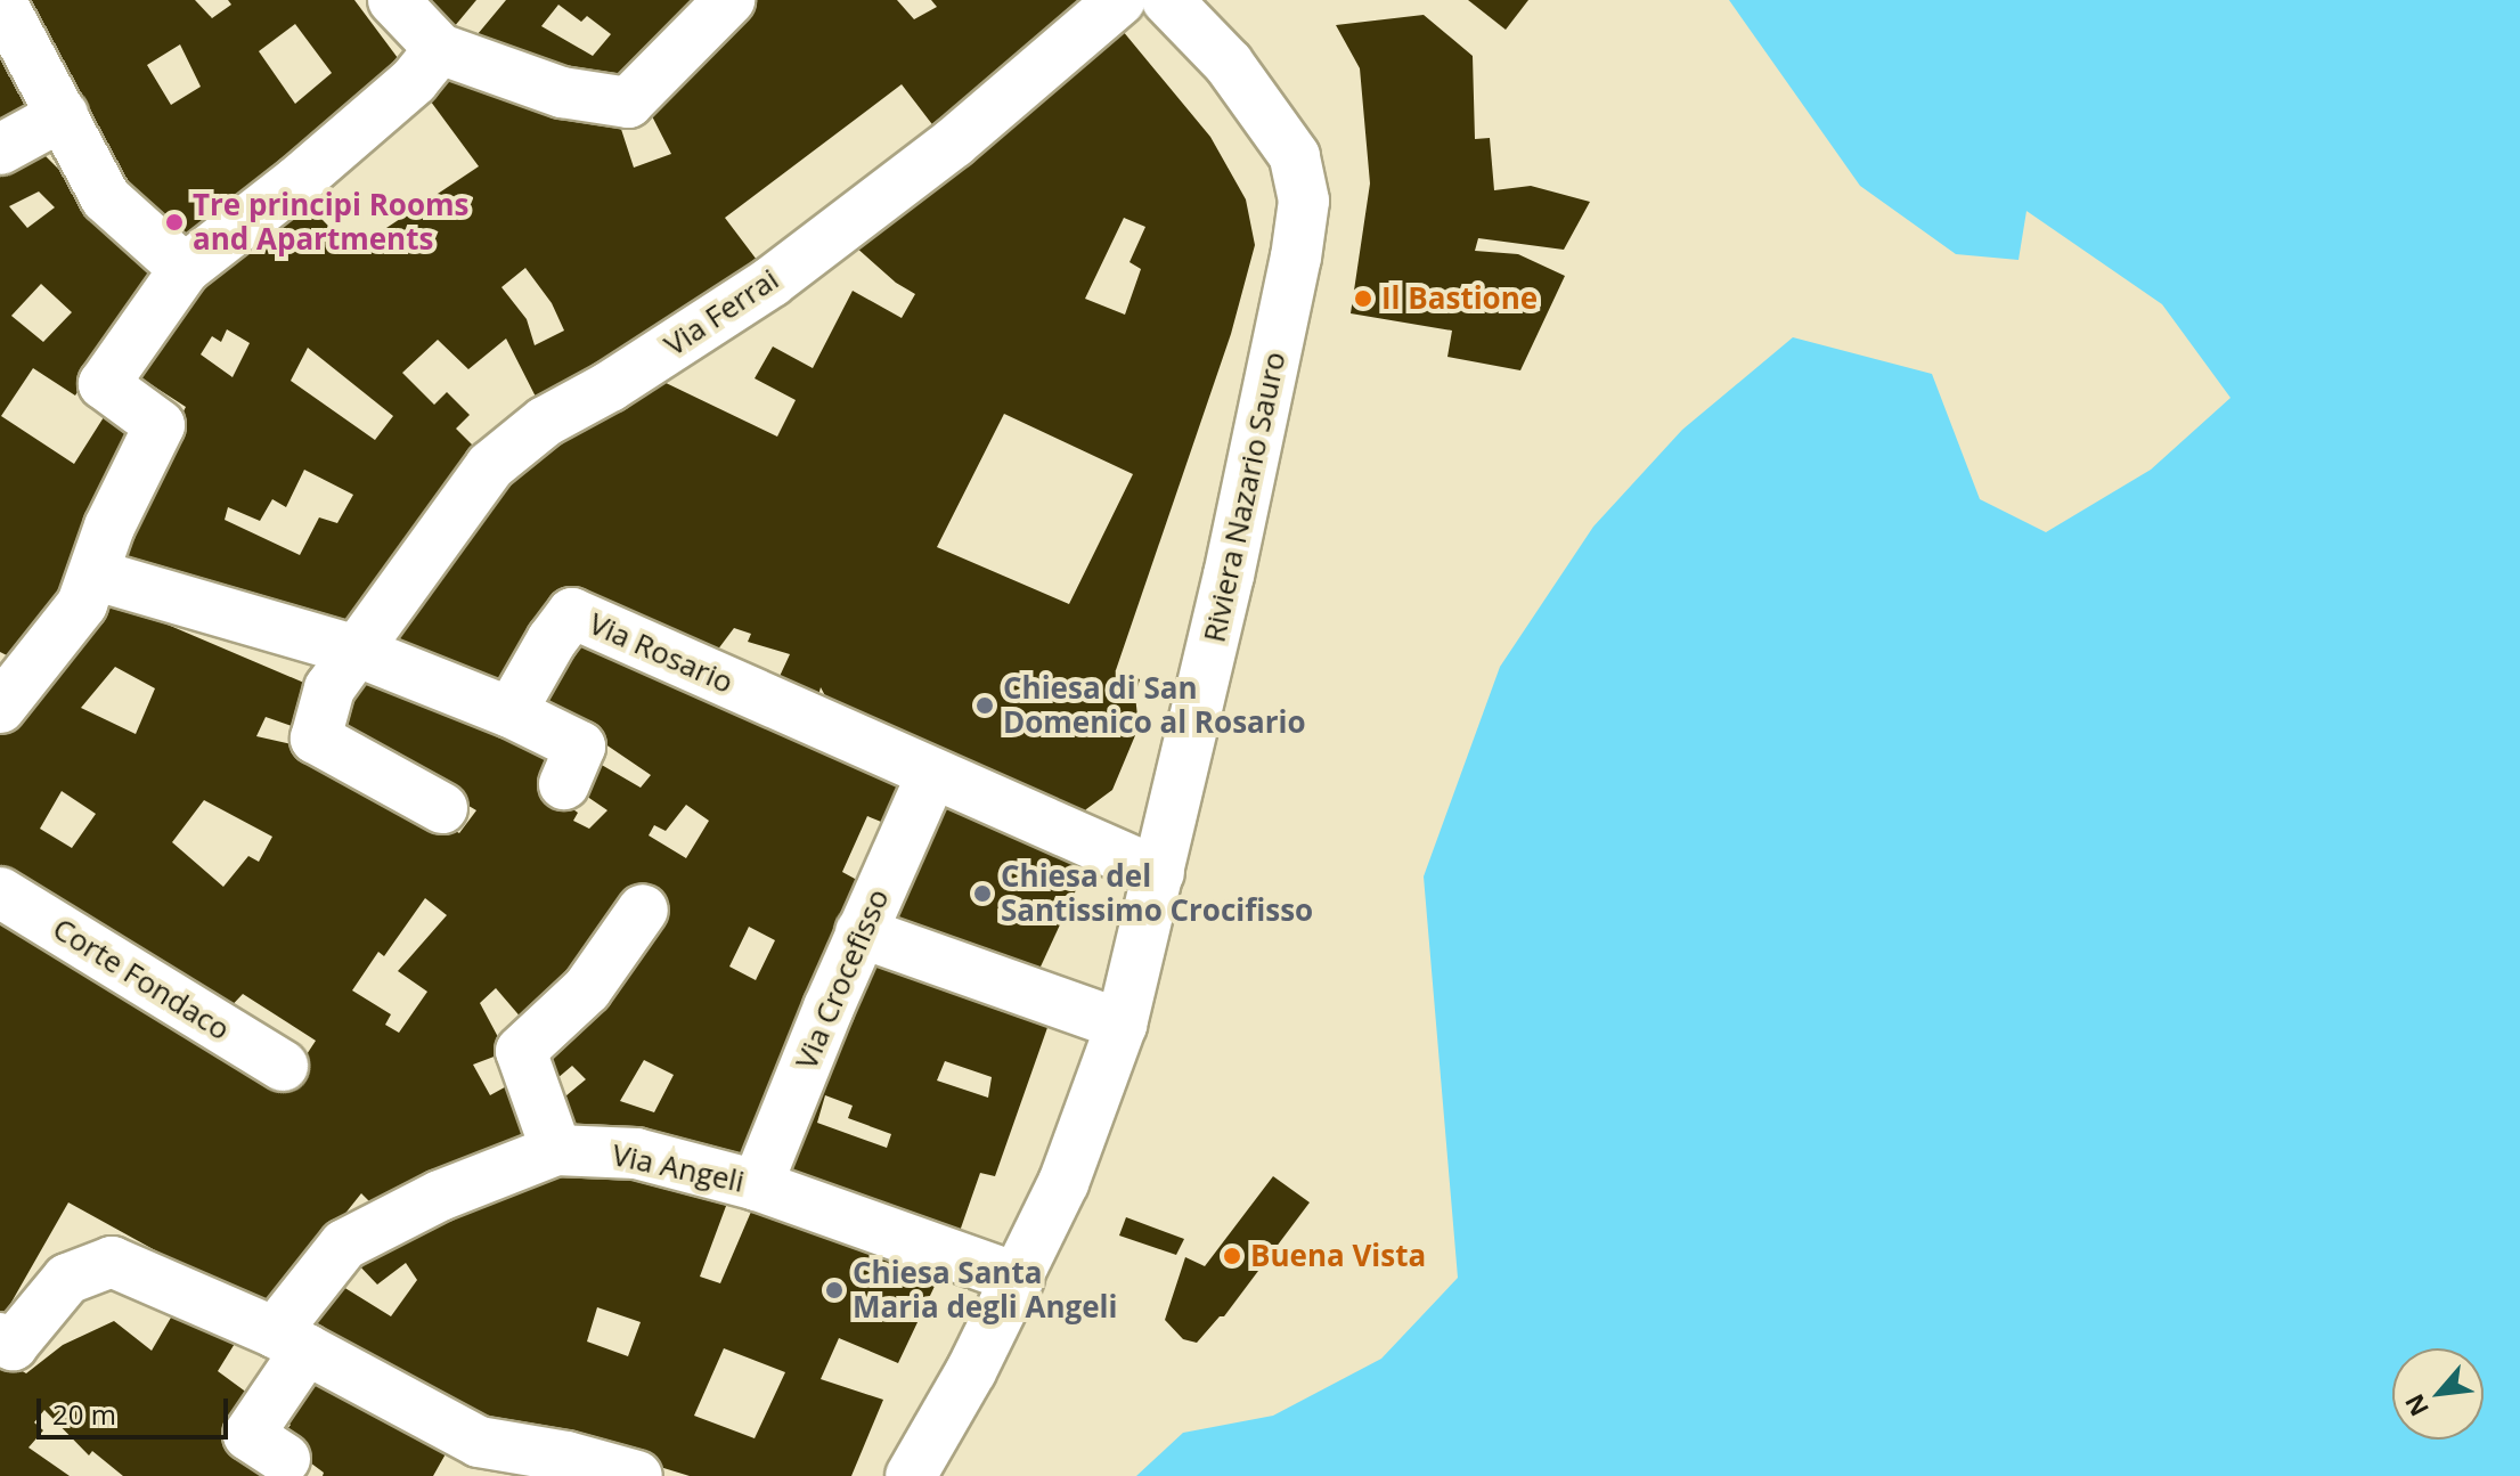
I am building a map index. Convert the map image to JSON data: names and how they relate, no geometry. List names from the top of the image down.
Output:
{
  "streets": {
    "street": [
      "Via Ferrai",
      "Riviera Nazario Sauro",
      "Via Rosario",
      "Corte Fondaco",
      "Via Crocefisso",
      "Via Angeli"
    ]
  },
  "crossings": [
    ["Riviera Nazario Sauro", "Via Rosario"],
    ["Riviera Nazario Sauro", "Via Angeli"],
    ["Via Rosario", "Via Crocefisso"],
    ["Via Crocefisso", "Via Angeli"]
  ],
  "places": [
    "Tre principi Rooms and Apartments",
    "Il Bastione",
    "Chiesa di San Domenico al Rosario",
    "Chiesa del Santissimo Crocifisso",
    "Buena Vista",
    "Chiesa Santa Maria degli Angeli"
  ],
  "scale_bar": "20 m",
  "north": "bottom left"
}
